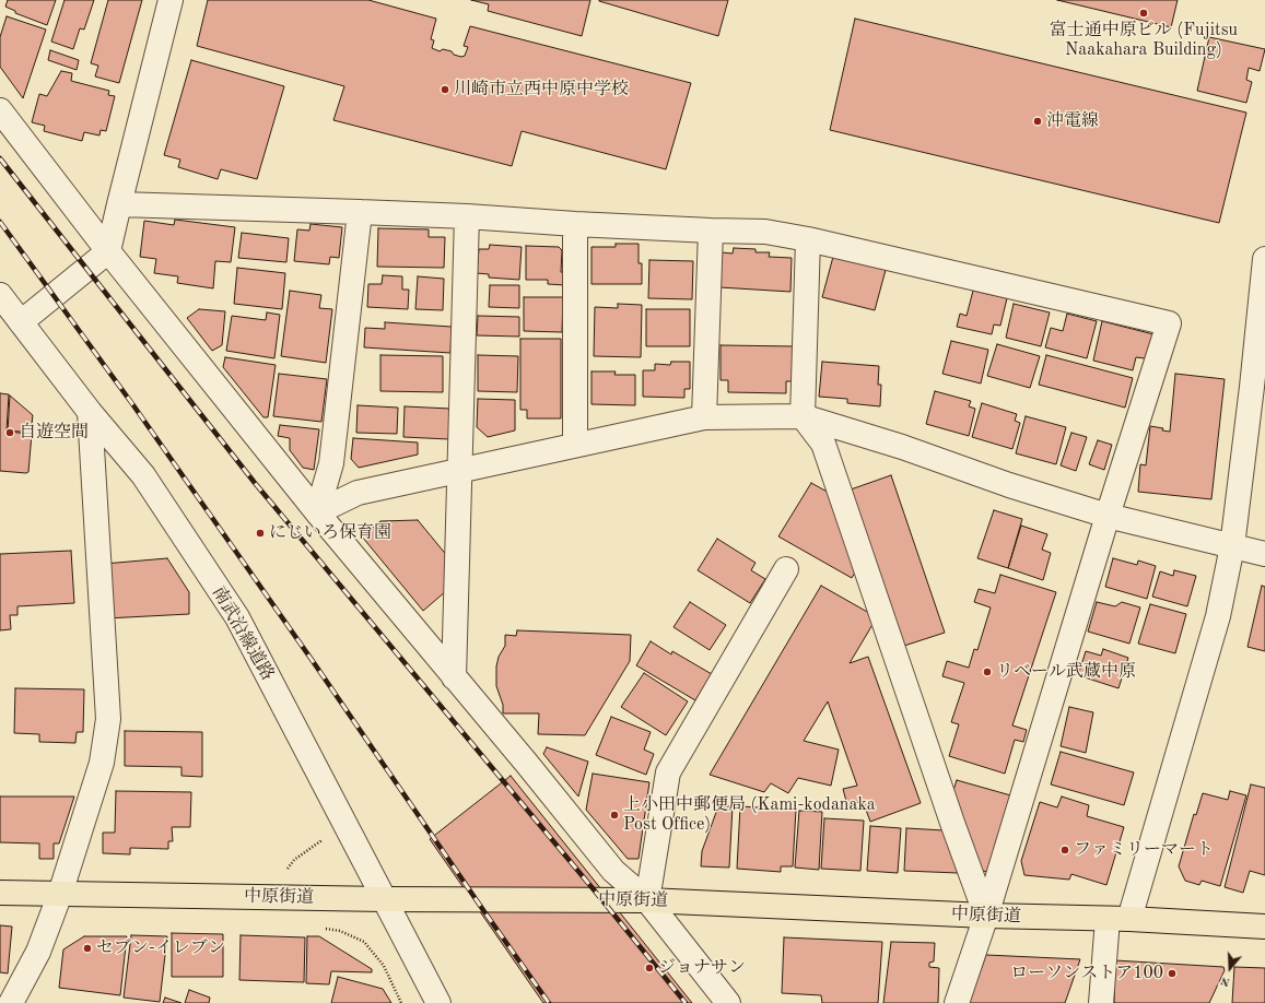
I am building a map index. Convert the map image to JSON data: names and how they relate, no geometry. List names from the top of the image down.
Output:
{
  "streets": {
    "main road": ["中原街道"],
    "street": ["南武沿線道路"]
  },
  "crossings": [
    ["南武沿線道路", "中原街道"]
  ],
  "places": [
    "富士通中原ビル (Fujitsu Naakahara Building)",
    "川崎市立西中原中学校",
    "沖電線",
    "自遊空間",
    "にじいろ保育園",
    "リベール武蔵中原",
    "上小田中郵便局 (Kami-kodanaka Post Office)",
    "ファミリーマート",
    "セブン-イレブン",
    "ジョナサン",
    "ローソンストア100"
  ],
  "north": "bottom"
}
